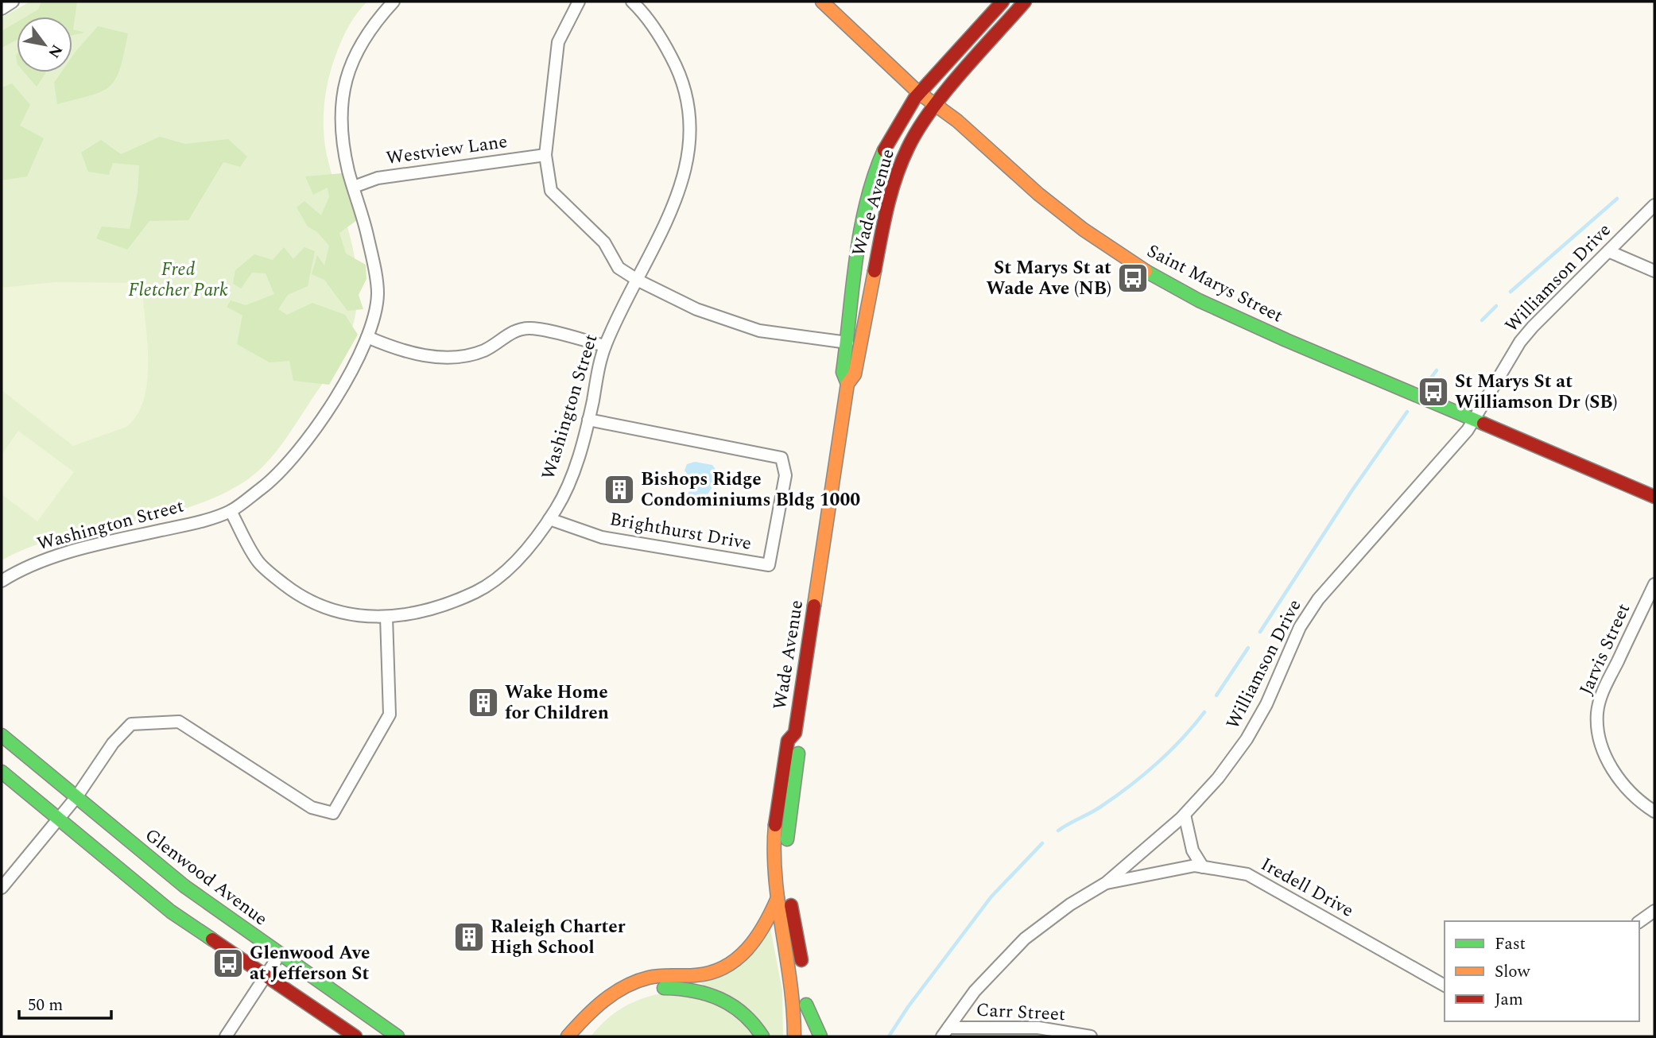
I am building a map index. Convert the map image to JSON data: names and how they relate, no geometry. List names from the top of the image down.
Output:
{
  "streets": {
    "main road": ["Wade Avenue", "Saint Marys Street", "Glenwood Avenue"],
    "street": [
      "Westview Lane",
      "Williamson Drive",
      "Washington Street",
      "Brighthurst Drive",
      "Jarvis Street",
      "Iredell Drive",
      "Carr Street"
    ]
  },
  "crossings": [
    ["Westview Lane", "Washington Street"],
    ["Wade Avenue", "Saint Marys Street"],
    ["Williamson Drive", "Saint Marys Street"],
    ["Williamson Drive", "Iredell Drive"],
    ["Williamson Drive", "Carr Street"],
    ["Washington Street", "Brighthurst Drive"]
  ],
  "parks": ["Fred Fletcher Park"],
  "places": {
    "bus stop": ["St Marys St at Wade Ave (NB)", "St Marys St at Williamson Dr (SB)", "Glenwood Ave at Jefferson St"],
    "building": ["Bishops Ridge Condominiums Bldg 1000", "Wake Home for Children", "Raleigh Charter High School"]
  },
  "legend": ["Fast", "Slow", "Jam"],
  "scale_bar": "50 m",
  "north": "bottom right"
}
